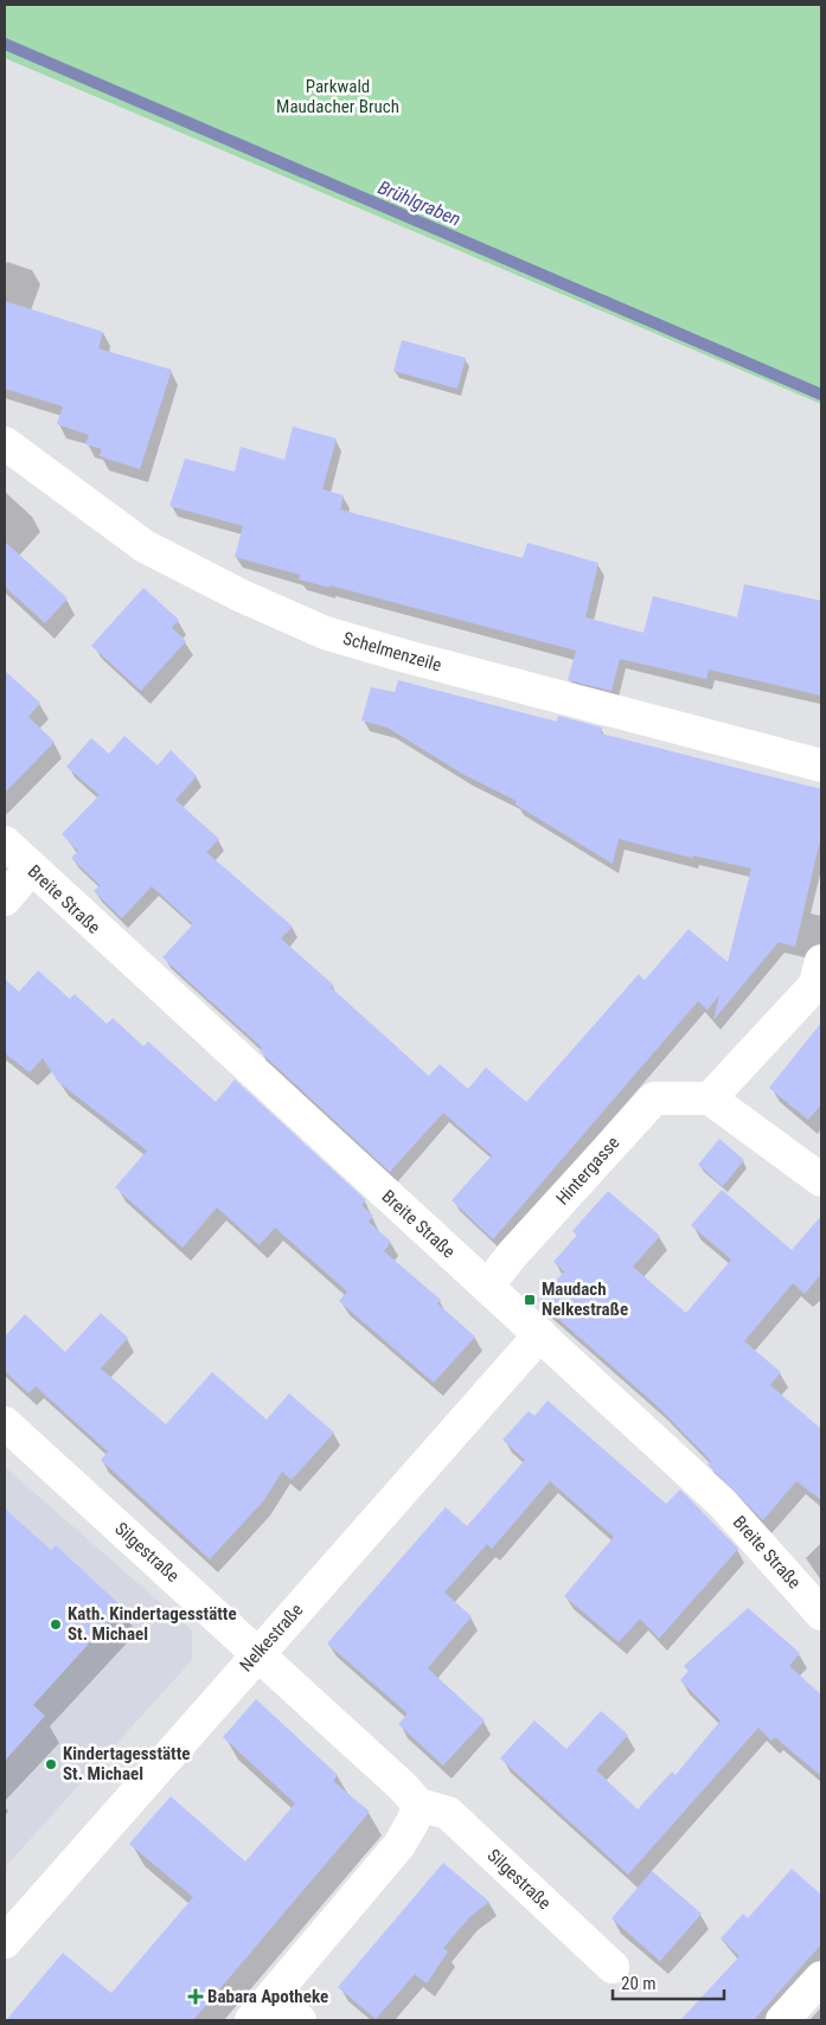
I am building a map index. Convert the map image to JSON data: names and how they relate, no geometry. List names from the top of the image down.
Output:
{
  "streets": {
    "street": [
      "Schelmenzeile",
      "Breite Straße",
      "Hintergasse",
      "Silgestraße",
      "Nelkestraße"
    ]
  },
  "crossings": [
    ["Breite Straße", "Hintergasse"],
    ["Breite Straße", "Nelkestraße"],
    ["Silgestraße", "Nelkestraße"]
  ],
  "water": ["Brühlgraben"],
  "parks": ["Parkwald Maudacher Bruch"],
  "places": {
    "transit": ["Maudach Nelkestraße"],
    "other": ["Kath. Kindertagesstätte St. Michael", "Kindertagesstätte St. Michael"],
    "health": ["Babara Apotheke"]
  },
  "scale_bar": "20 m"
}
